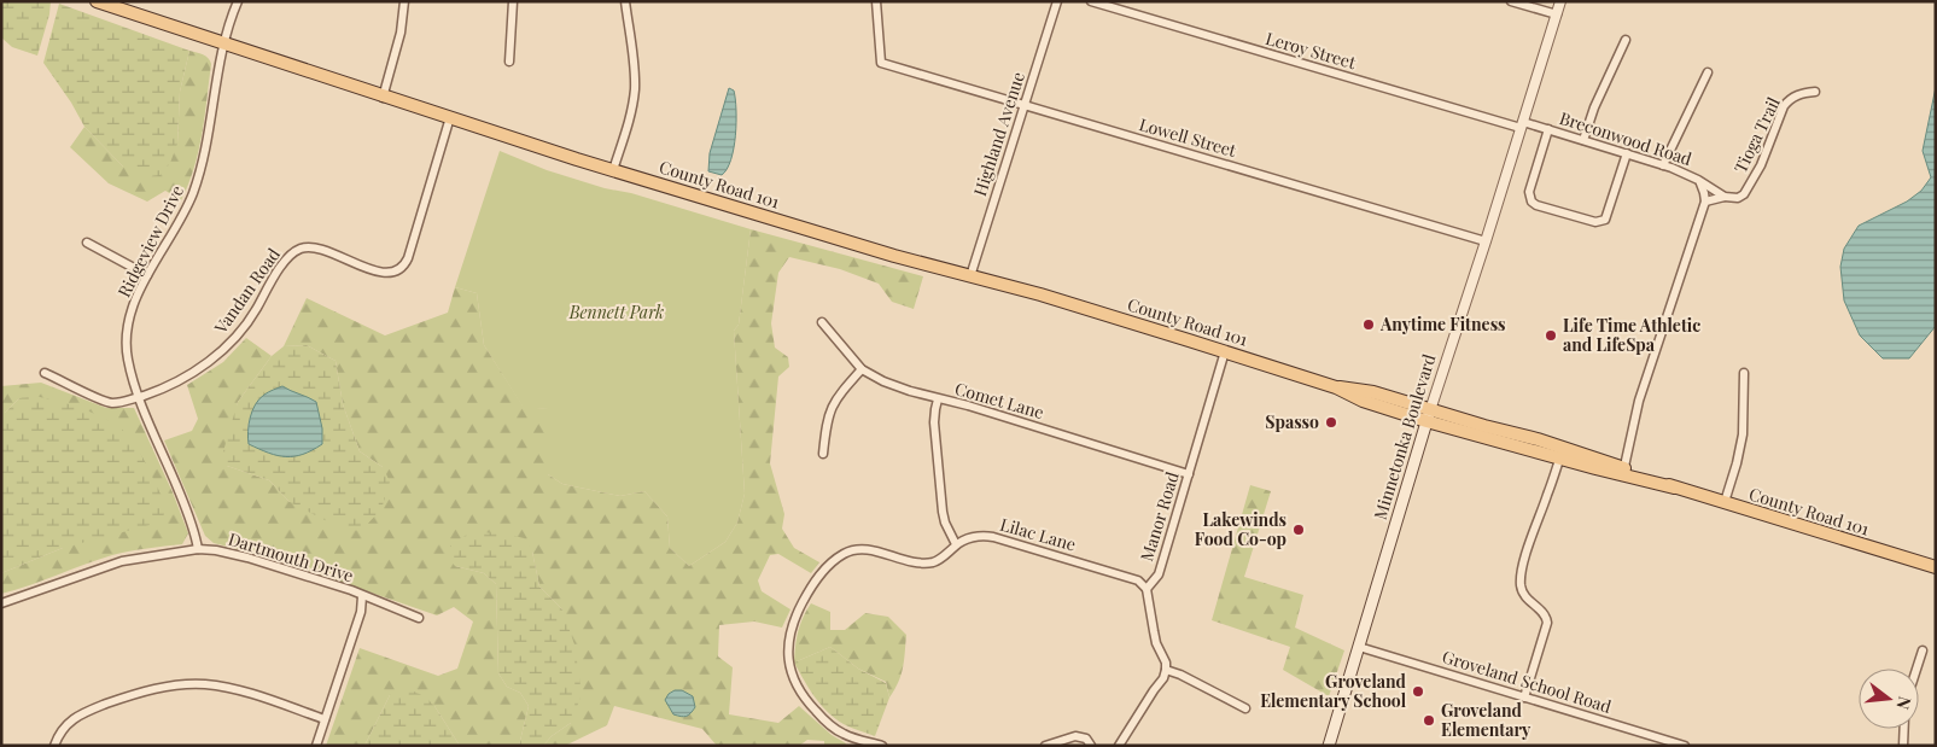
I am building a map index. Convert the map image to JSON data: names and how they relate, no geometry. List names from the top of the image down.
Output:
{
  "streets": {
    "main road": ["County Road 101", "Minnetonka Boulevard"],
    "street": [
      "Leroy Street",
      "Highland Avenue",
      "Tioga Trail",
      "Lowell Street",
      "Breconwood Road",
      "Ridgeview Drive",
      "Vandan Road",
      "Comet Lane",
      "Manor Road",
      "Lilac Lane",
      "Dartmouth Drive",
      "Groveland School Road"
    ]
  },
  "crossings": [
    ["Leroy Street", "Breconwood Road"],
    ["Leroy Street", "Minnetonka Boulevard"],
    ["Highland Avenue", "Lowell Street"],
    ["Highland Avenue", "County Road 101"],
    ["Lowell Street", "Minnetonka Boulevard"],
    ["Breconwood Road", "Minnetonka Boulevard"],
    ["County Road 101", "Ridgeview Drive"],
    ["County Road 101", "Vandan Road"],
    ["County Road 101", "Minnetonka Boulevard"],
    ["County Road 101", "Manor Road"],
    ["Ridgeview Drive", "Vandan Road"],
    ["Ridgeview Drive", "Dartmouth Drive"],
    ["Comet Lane", "Manor Road"],
    ["Minnetonka Boulevard", "Groveland School Road"],
    ["Manor Road", "Lilac Lane"]
  ],
  "parks": ["Bennett Park"],
  "places": [
    "Anytime Fitness",
    "Life Time Athletic and LifeSpa",
    "Spasso",
    "Lakewinds Food Co-op",
    "Groveland Elementary School",
    "Groveland Elementary"
  ],
  "north": "right"
}
